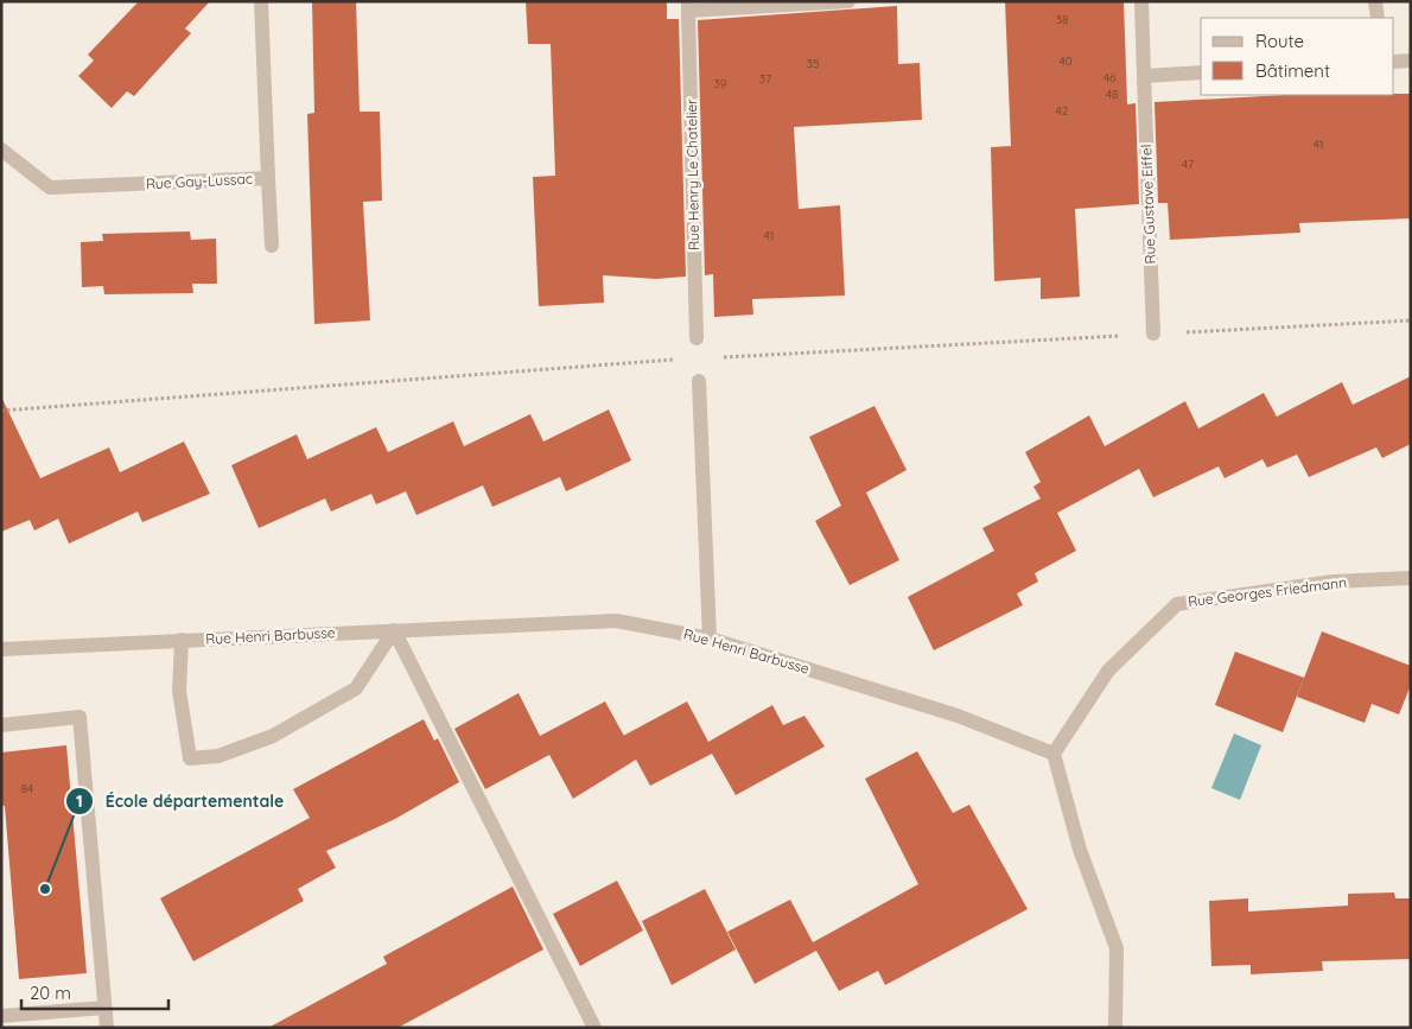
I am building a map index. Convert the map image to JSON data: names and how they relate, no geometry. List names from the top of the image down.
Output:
{
  "streets": {
    "street": [
      "Rue Henry Le Chatelier",
      "Rue Gay-Lussac",
      "Rue Gustave Eiffel",
      "Rue Georges Friedmann",
      "Rue Henri Barbusse"
    ]
  },
  "crossings": [
    ["Rue Georges Friedmann", "Rue Henri Barbusse"]
  ],
  "places": ["École départementale"],
  "house_numbers": [
    "38",
    "40",
    "35",
    "46",
    "37",
    "39",
    "48",
    "42",
    "41",
    "47",
    "41",
    "84"
  ],
  "legend": ["Route", "Bâtiment"],
  "scale_bar": "20 m"
}
